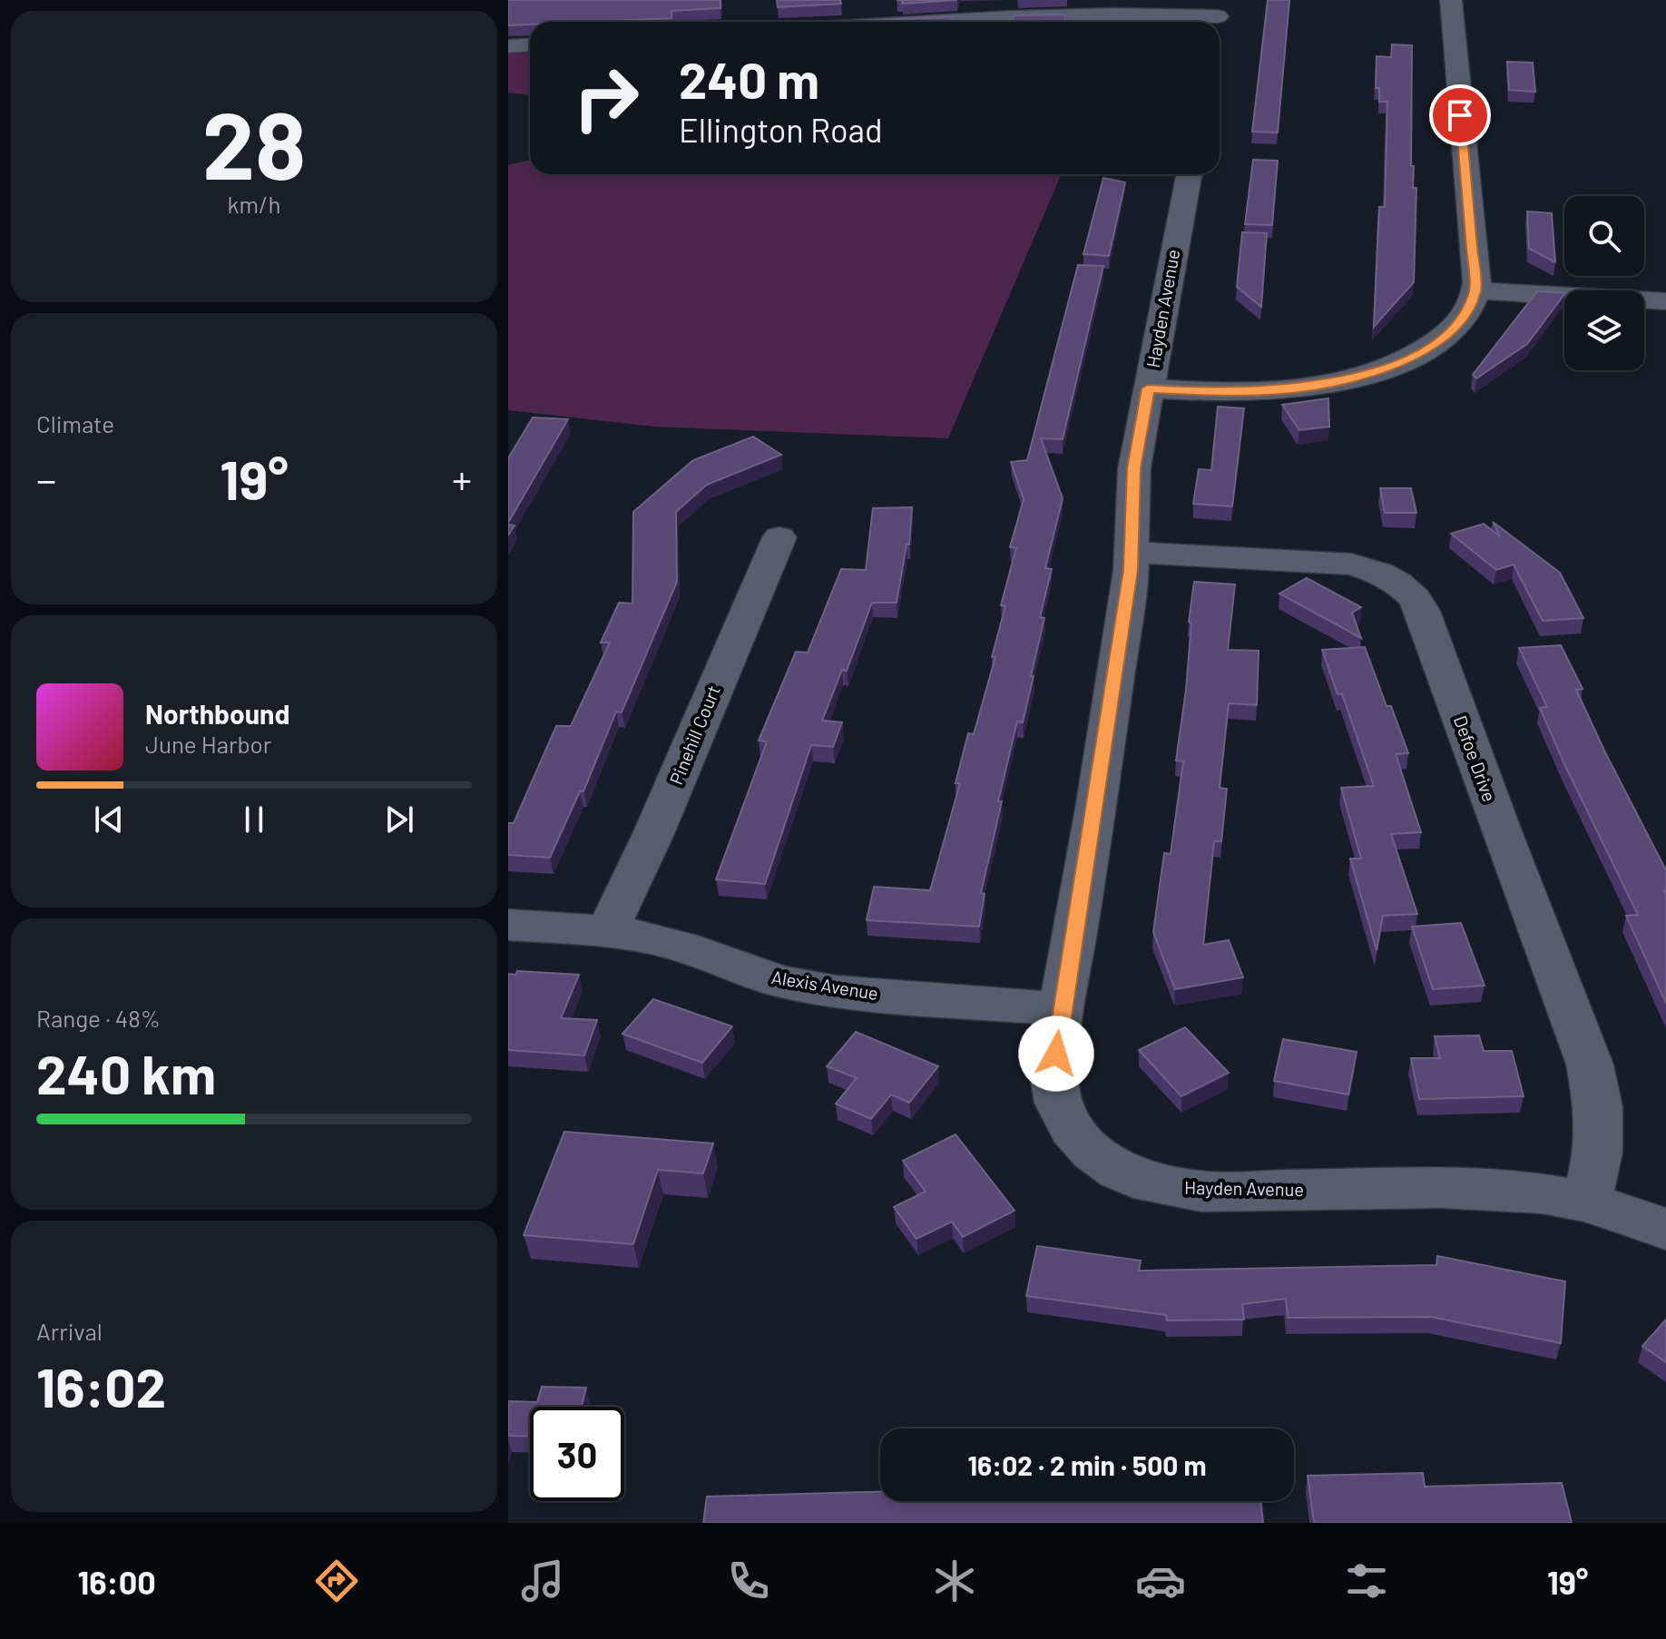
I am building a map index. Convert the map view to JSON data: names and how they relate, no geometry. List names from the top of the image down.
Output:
{
  "streets": {
    "street": [
      "Hayden Avenue",
      "Pinehill Court",
      "Defoe Drive",
      "Alexis Avenue"
    ]
  },
  "crossings": [
    ["Hayden Avenue", "Defoe Drive"],
    ["Hayden Avenue", "Alexis Avenue"],
    ["Pinehill Court", "Alexis Avenue"]
  ],
  "page": {
    "tile": [
      ["28", "km/h"],
      "Climate",
      ["Range · 48%", "240 km"],
      ["Arrival", "16:02"]
    ],
    "turn": ["240 m", "Ellington Road"],
    "heat": ["−", "19°", "+"],
    "song": ["Northbound", "June Harbor"],
    "limit": "30",
    "trip": "16:02 · 2 min · 500 m",
    "tabs": ["16:00", "19°"]
  }
}
